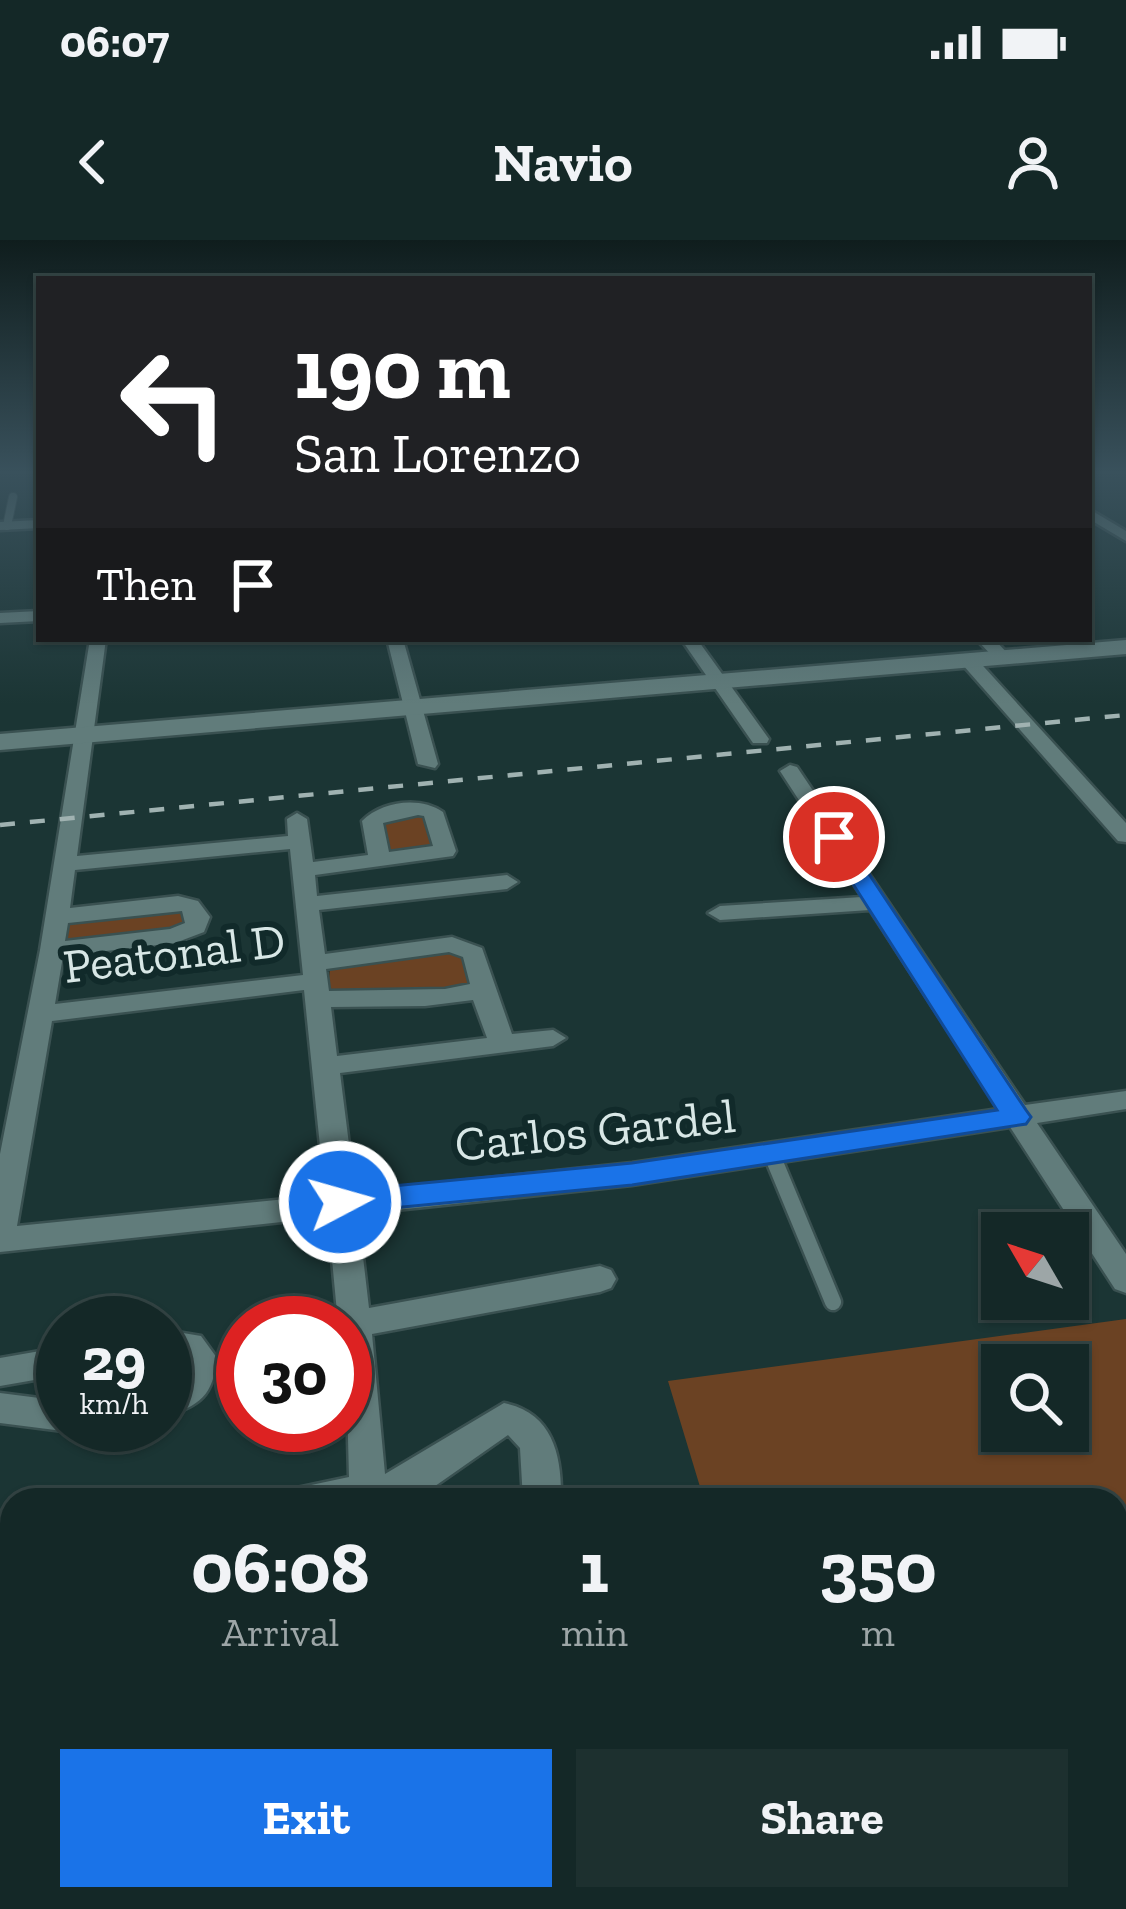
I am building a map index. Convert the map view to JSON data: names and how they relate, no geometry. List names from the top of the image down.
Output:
{
  "streets": {
    "street": ["Peatonal D", "Carlos Gardel"]
  },
  "north": "top left",
  "page": {
    "status": "06:07",
    "header": "Navio",
    "turn": ["190 m", "San Lorenzo"],
    "then": "Then",
    "speed": "29 km/h",
    "limit": "30",
    "eta": [
      "06:08",
      "Arrival",
      "1",
      "min",
      "350",
      "m"
    ],
    "buttons": ["Exit", "Share"]
  }
}
